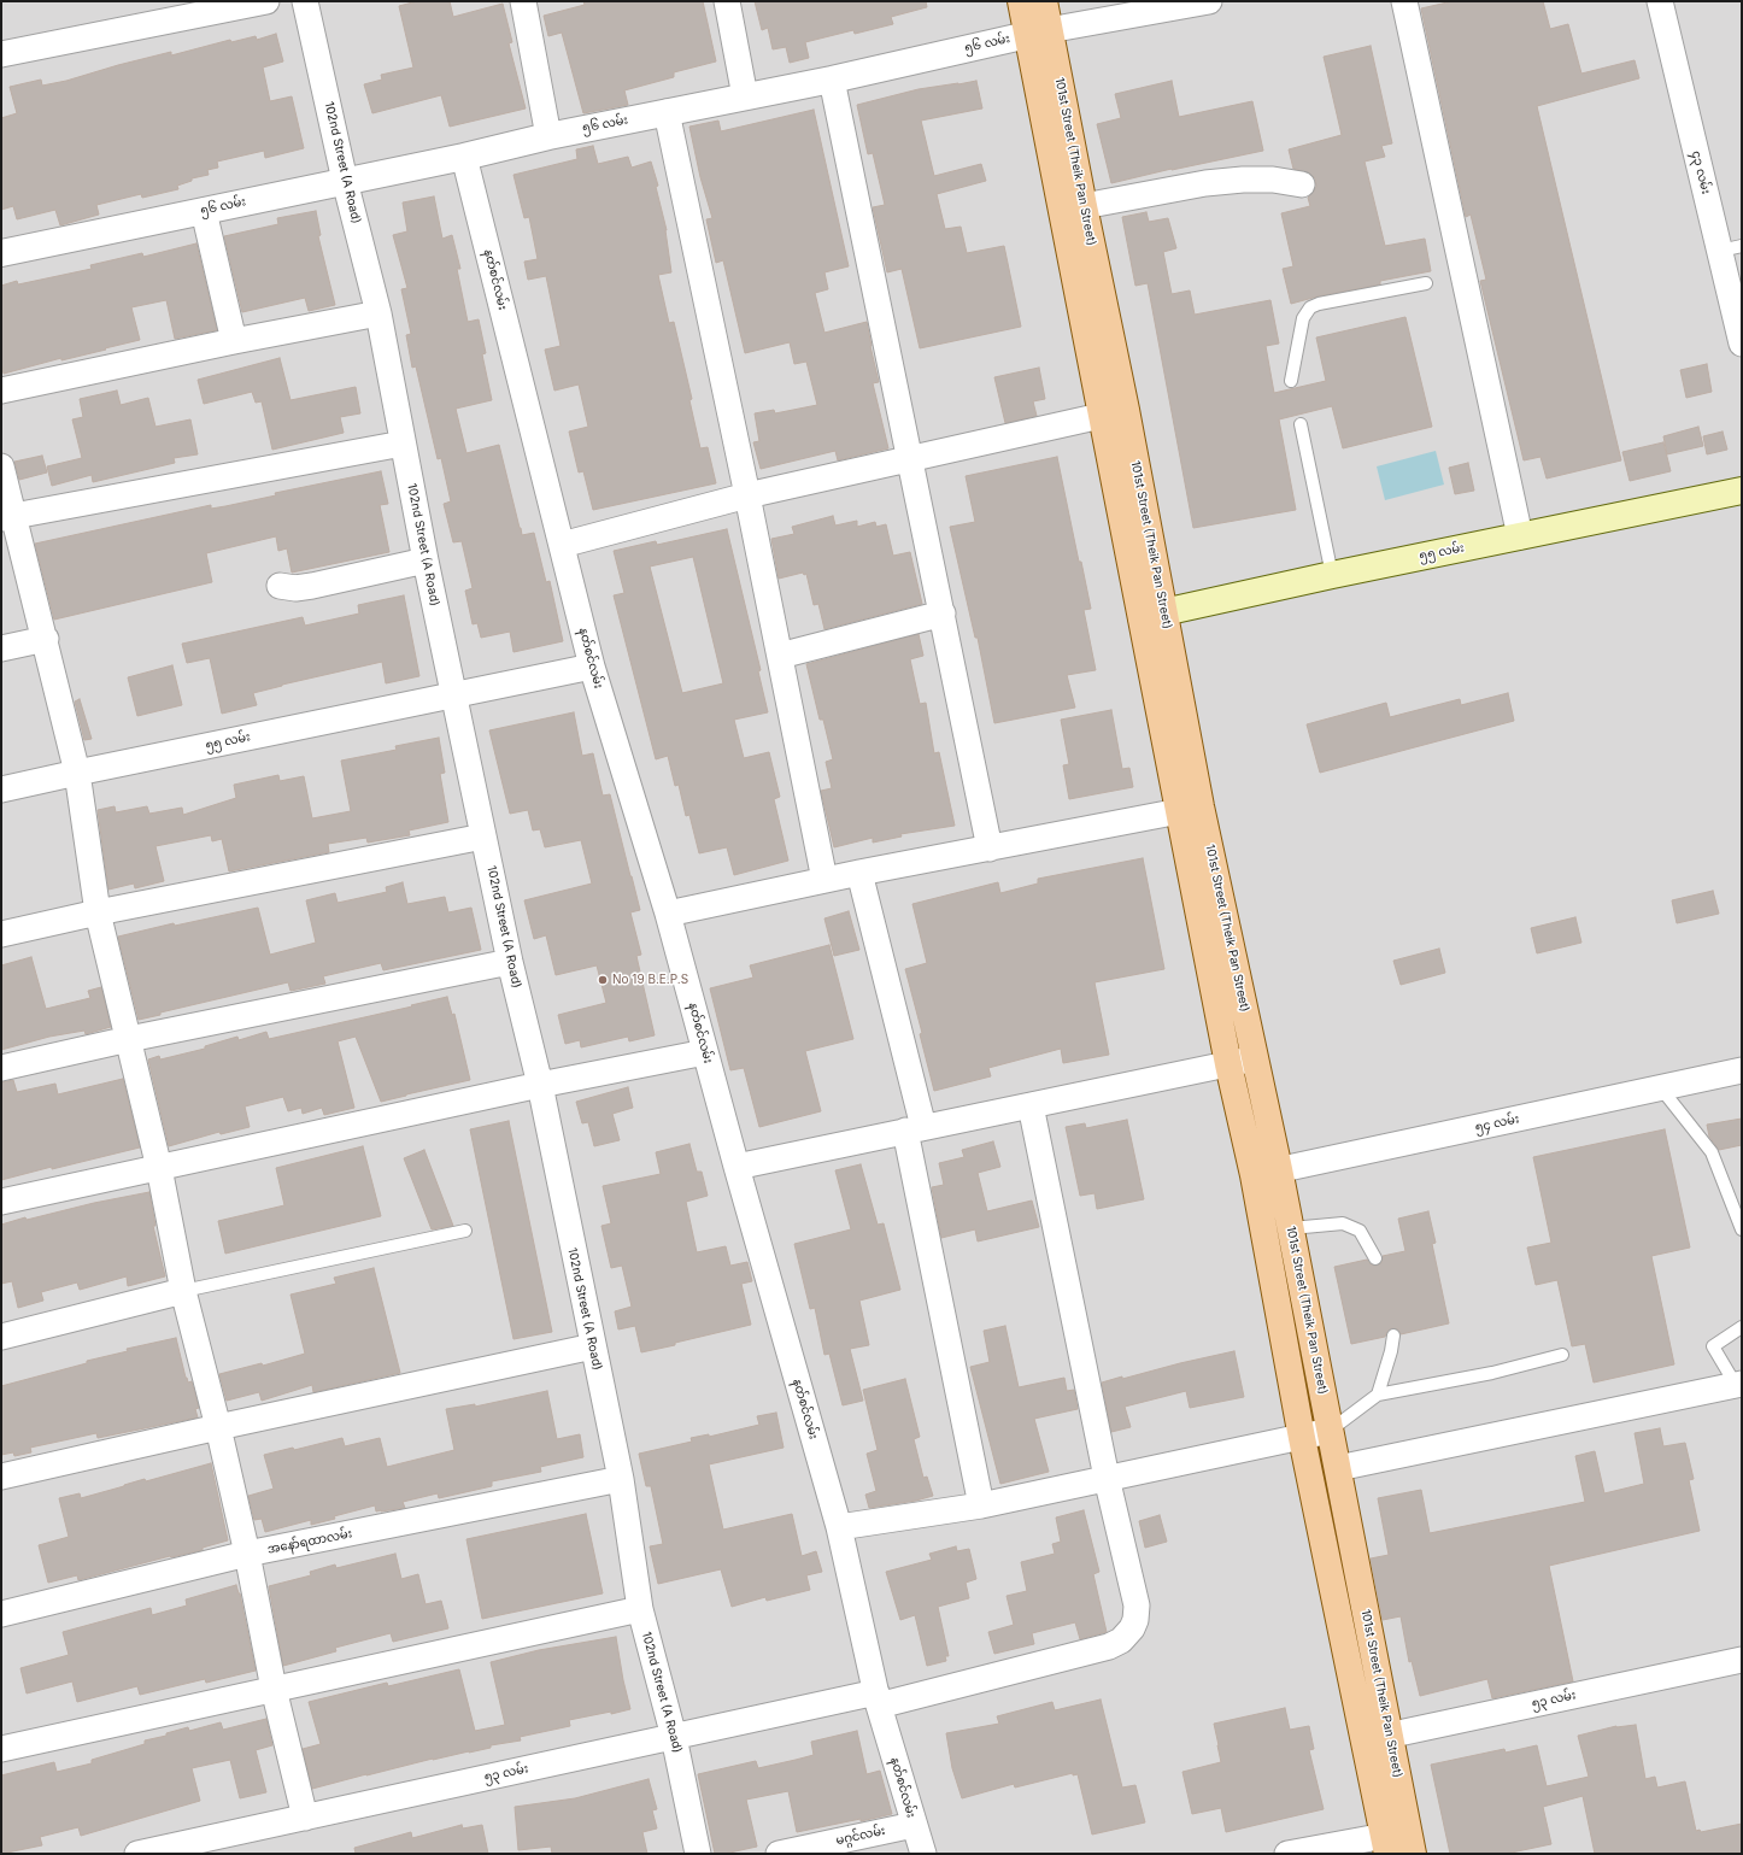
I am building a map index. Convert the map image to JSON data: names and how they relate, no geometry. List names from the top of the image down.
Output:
{
  "streets": {
    "main road": ["101st Street (Theik Pan Street)", "၅၅ လမ်း"],
    "street": [
      "၅၆ လမ်း",
      "102nd Street (A Road)",
      "၄၃ လမ်း",
      "နတ်စင်လမ်း",
      "၅၄ လမ်း",
      "အနော်ရထာလမ်း",
      "၅၃ လမ်း",
      "မဂ္ဂင်လမ်း"
    ]
  },
  "crossings": [
    ["၅၆ လမ်း", "101st Street (Theik Pan Street)"],
    ["၅၆ လမ်း", "102nd Street (A Road)"],
    ["၅၆ လမ်း", "နတ်စင်လမ်း"],
    ["101st Street (Theik Pan Street)", "၅၅ လမ်း"],
    ["101st Street (Theik Pan Street)", "၅၄ လမ်း"],
    ["101st Street (Theik Pan Street)", "၅၃ လမ်း"],
    ["102nd Street (A Road)", "၅၅ လမ်း"],
    ["102nd Street (A Road)", "အနော်ရထာလမ်း"],
    ["102nd Street (A Road)", "၅၃ လမ်း"],
    ["နတ်စင်လမ်း", "၅၅ လမ်း"],
    ["နတ်စင်လမ်း", "၅၃ လမ်း"],
    ["နတ်စင်လမ်း", "မဂ္ဂင်လမ်း"]
  ],
  "places": ["No 19 B.E.P.S"]
}
